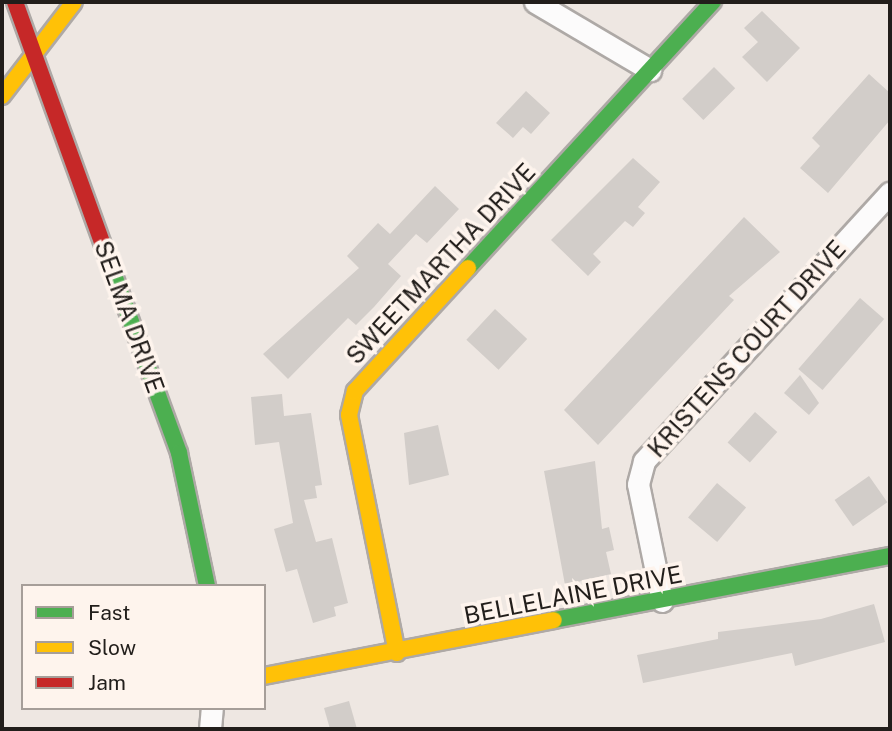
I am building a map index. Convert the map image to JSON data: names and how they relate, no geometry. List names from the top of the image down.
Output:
{
  "streets": {
    "street": [
      "SWEETMARTHA DRIVE",
      "SELMA DRIVE",
      "KRISTENS COURT DRIVE",
      "BELLELAINE DRIVE"
    ]
  },
  "crossings": [
    ["SWEETMARTHA DRIVE", "BELLELAINE DRIVE"],
    ["KRISTENS COURT DRIVE", "BELLELAINE DRIVE"]
  ],
  "legend": ["Fast", "Slow", "Jam"]
}
